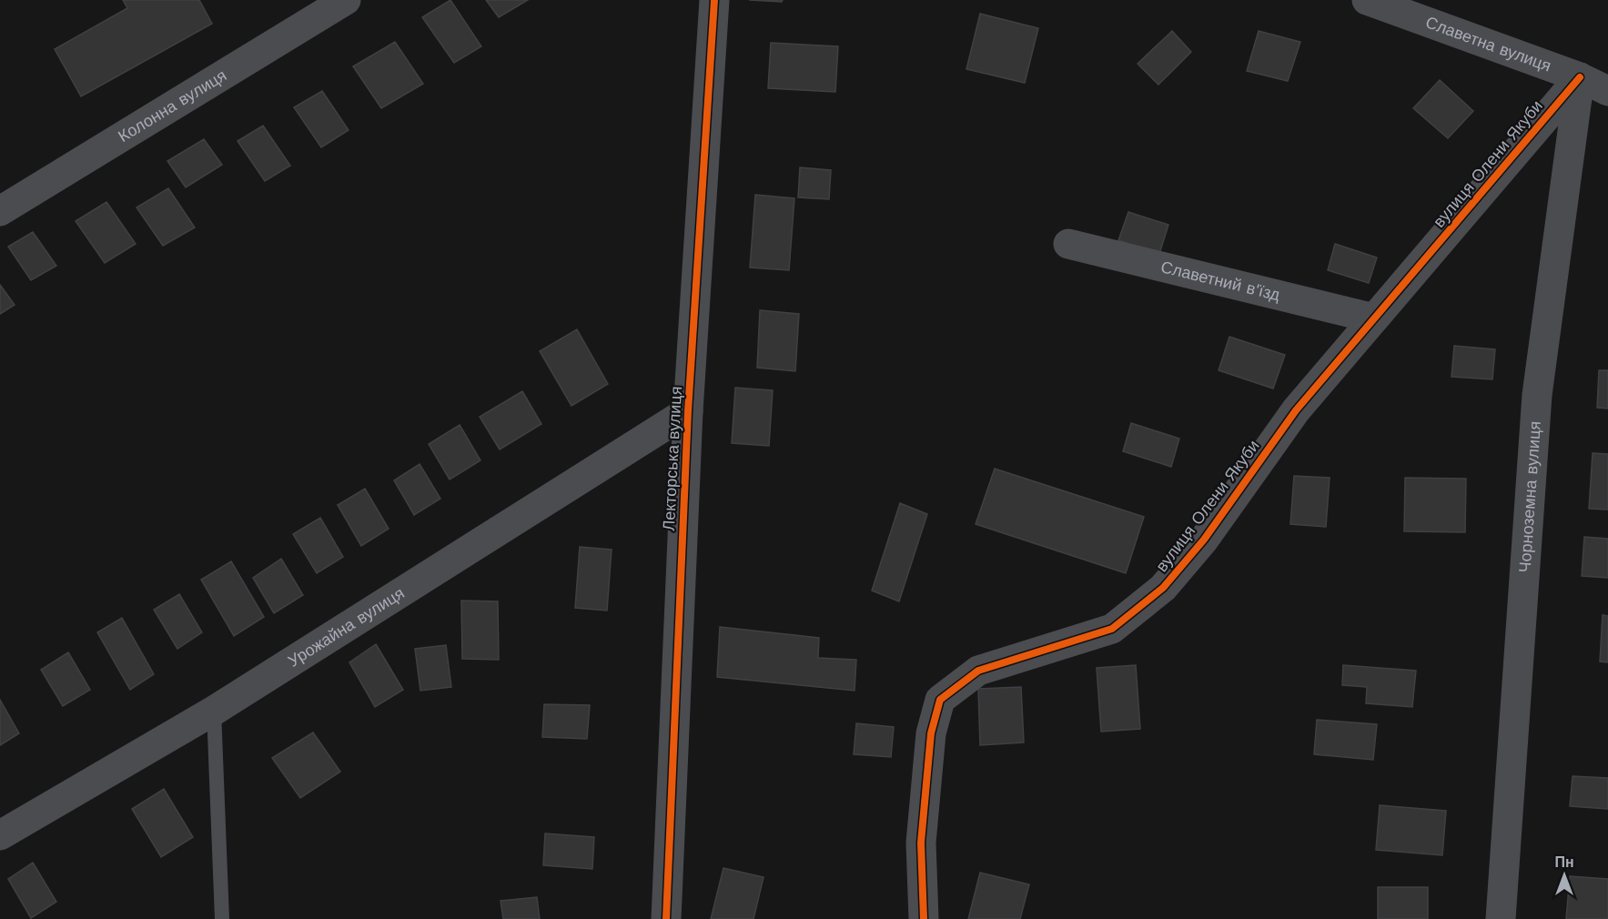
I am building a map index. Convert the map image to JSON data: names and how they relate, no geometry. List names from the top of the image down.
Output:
{
  "streets": {
    "street": [
      "Славетна вулиця",
      "Колонна вулиця",
      "вулиця Олени Якуби",
      "Славетний в'їзд",
      "Лекторська вулиця",
      "Чорноземна вулиця",
      "Урожайна вулиця"
    ]
  },
  "crossings": [
    ["Славетна вулиця", "вулиця Олени Якуби"],
    ["Славетна вулиця", "Чорноземна вулиця"],
    ["вулиця Олени Якуби", "Славетний в'їзд"],
    ["вулиця Олени Якуби", "Чорноземна вулиця"],
    ["Лекторська вулиця", "Урожайна вулиця"]
  ],
  "north": "top"
}
